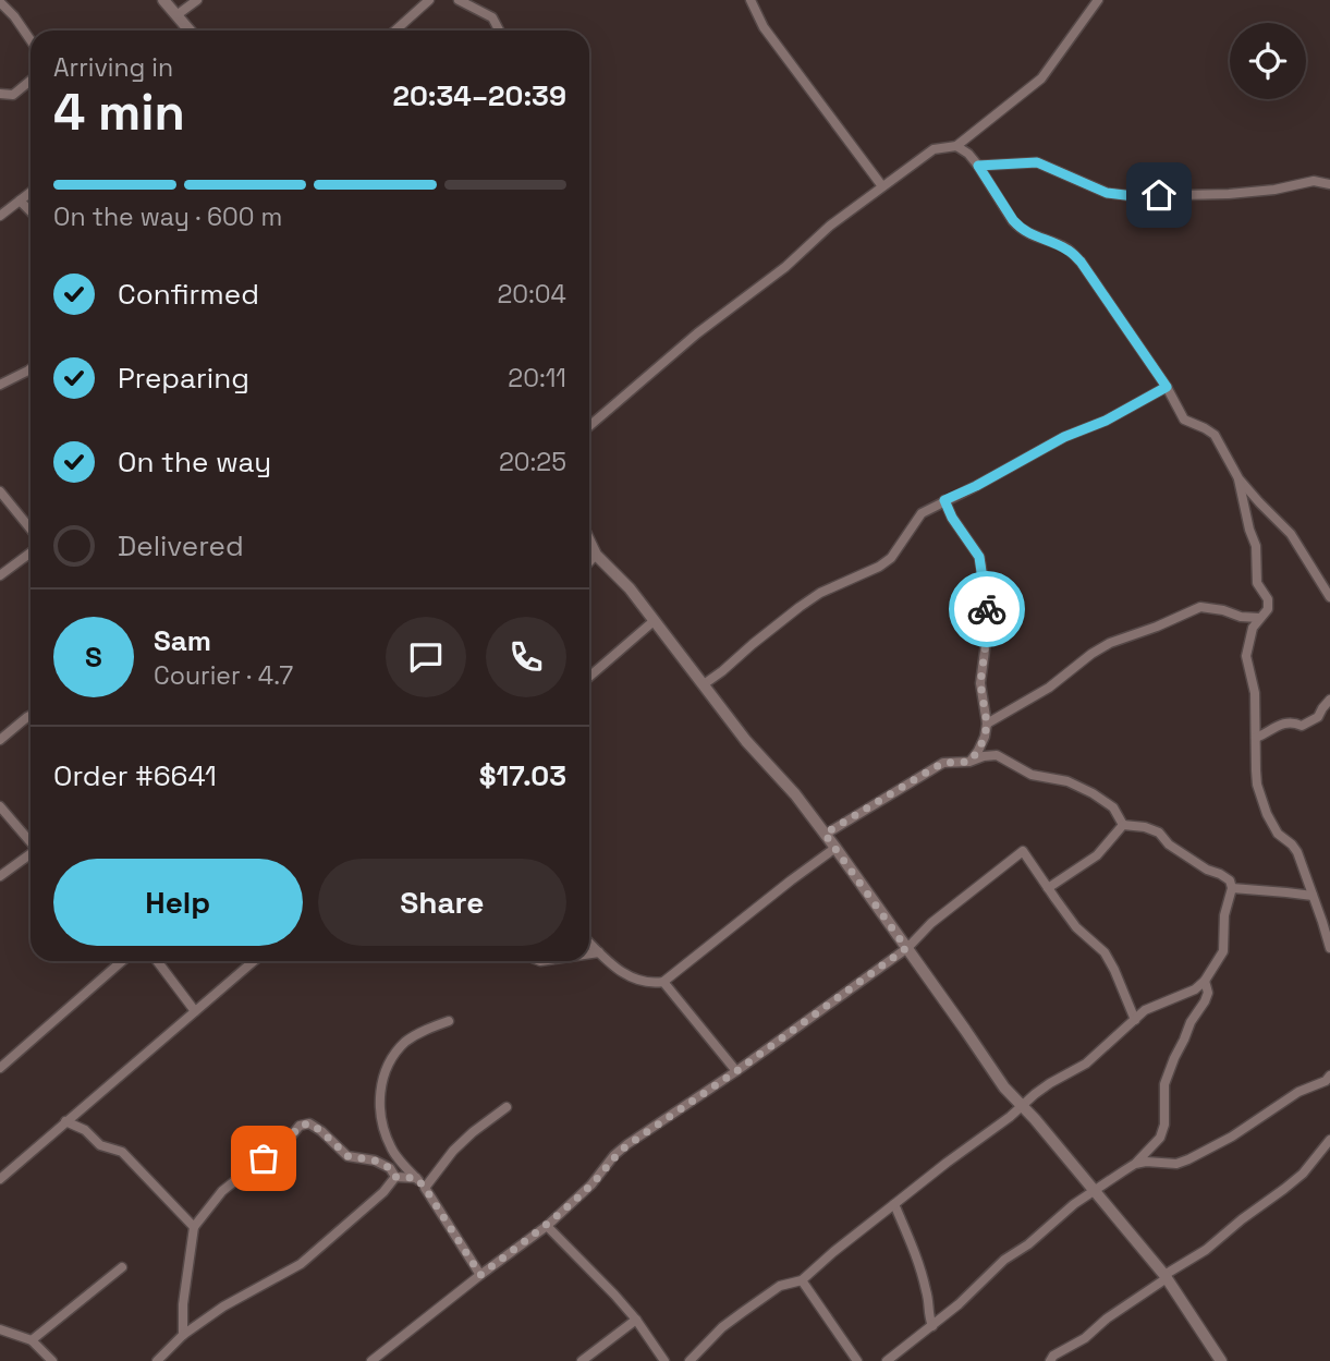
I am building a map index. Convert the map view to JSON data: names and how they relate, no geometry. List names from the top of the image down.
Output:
{
  "page": {
    "heading": ["4 min", "Arriving in", "20:34–20:39"],
    "panel": [
      "Sam",
      "Courier · 4.7",
      "Order #6641",
      "$17.03"
    ],
    "bar": "On the way · 600 m",
    "list": [
      ["Confirmed", "20:04"],
      ["Preparing", "20:11"],
      ["On the way", "20:25"],
      "Delivered"
    ],
    "round": "S",
    "buttons": ["Help", "Share"]
  }
}
